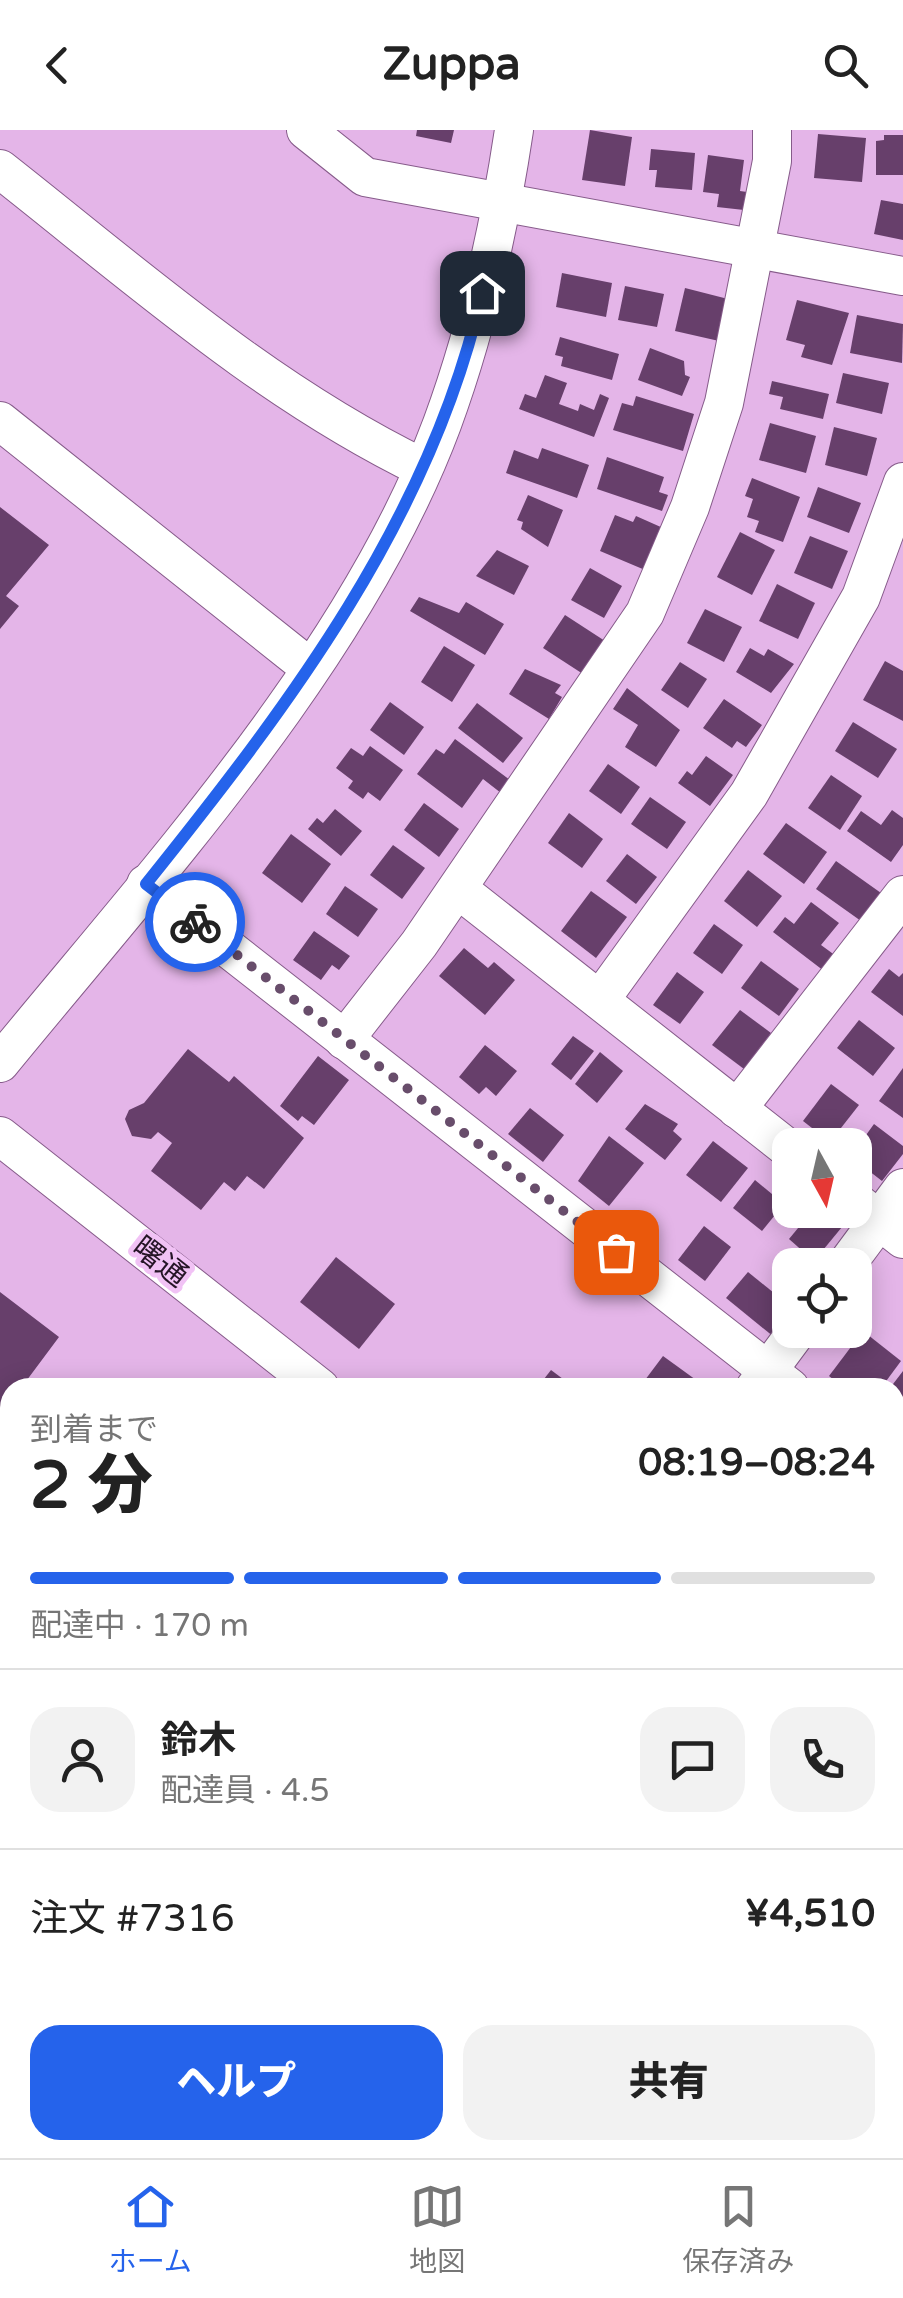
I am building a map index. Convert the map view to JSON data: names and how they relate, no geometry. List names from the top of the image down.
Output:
{
  "streets": {
    "street": ["曙通"]
  },
  "north": "bottom",
  "page": {
    "header": "Zuppa",
    "heading": ["2 分", "到着まで", "08:19–08:24"],
    "panel": [
      "鈴木",
      "配達員 · 4.5",
      "注文 #7316",
      "¥4,510"
    ],
    "bar": "配達中 · 170 m",
    "buttons": ["ヘルプ", "共有"],
    "tabs": ["ホーム", "地図", "保存済み"]
  }
}
